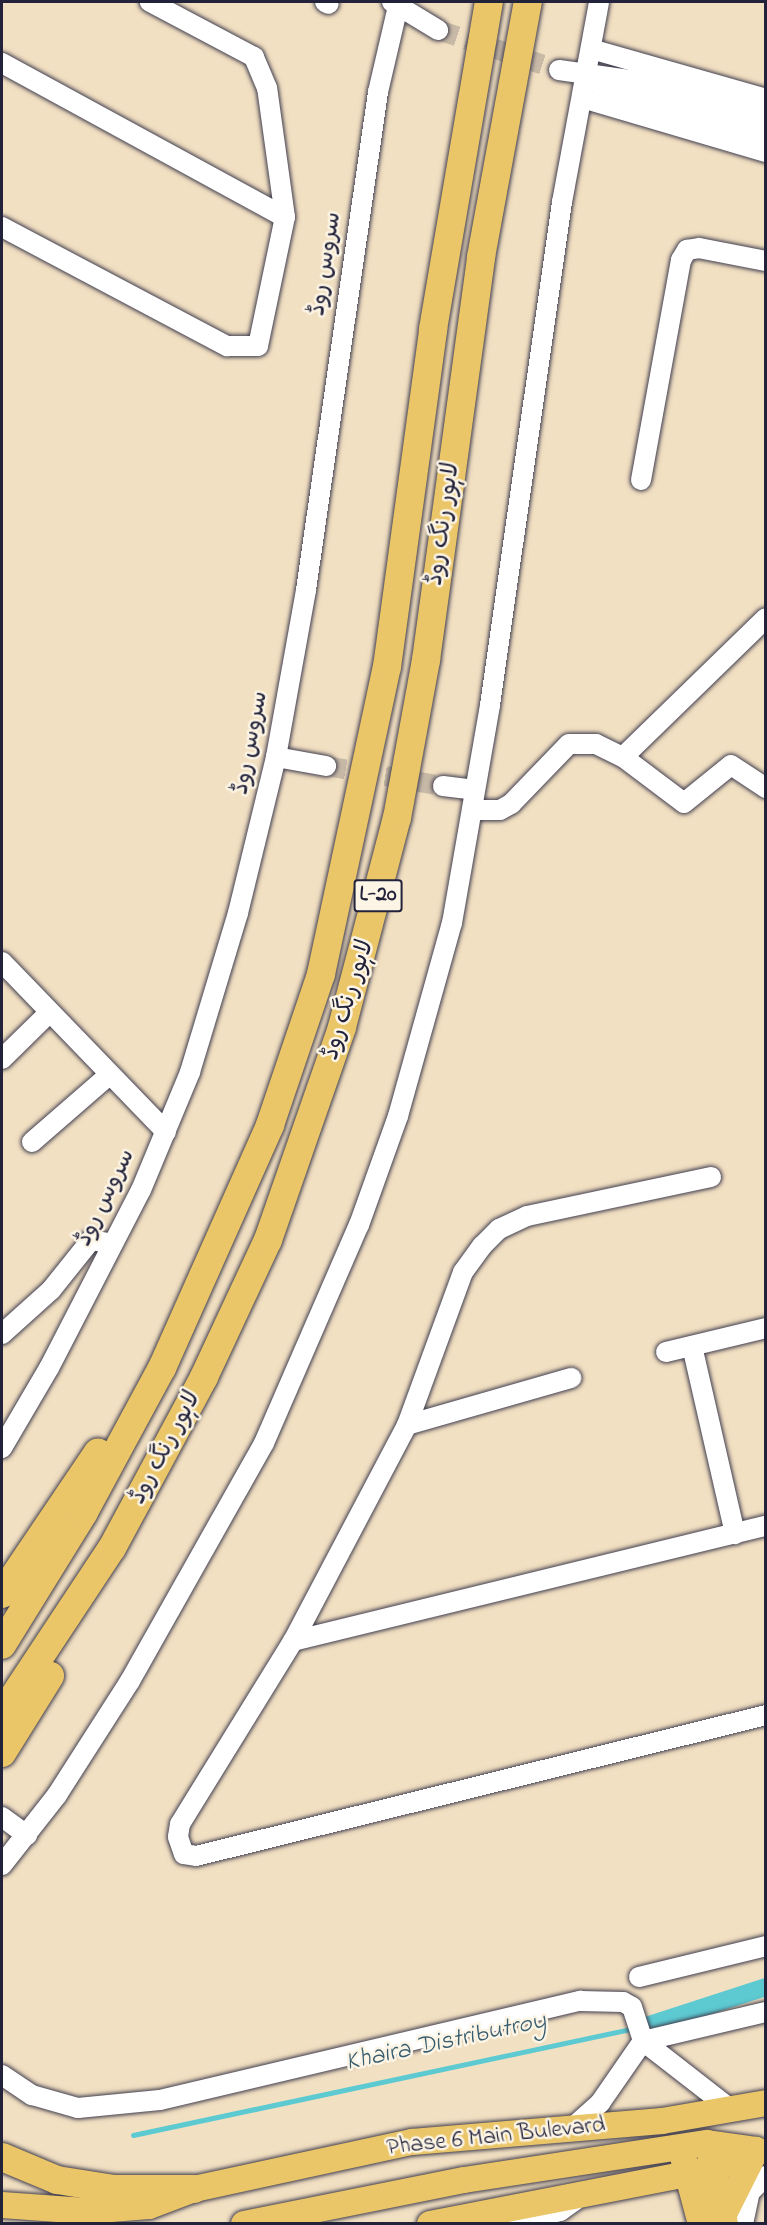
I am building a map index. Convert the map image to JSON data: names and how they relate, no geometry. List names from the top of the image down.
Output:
{
  "streets": {
    "highway": ["لاہور رنگ روڈ", "L-20"],
    "main road": ["Phase 6 Main Bulevard"],
    "street": ["سروس روڈ"]
  },
  "water": ["Khaira Distributroy"]
}
